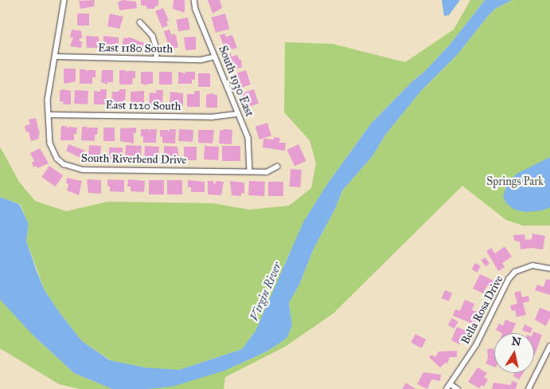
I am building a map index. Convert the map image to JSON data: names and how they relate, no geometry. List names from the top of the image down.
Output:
{
  "streets": {
    "street": [
      "East 1180 South",
      "South 1930 East",
      "East 1220 South",
      "South Riverbend Drive",
      "Bella Rosa Drive"
    ]
  },
  "crossings": [
    ["East 1180 South", "South 1930 East"],
    ["East 1180 South", "South Riverbend Drive"],
    ["South 1930 East", "East 1220 South"],
    ["South 1930 East", "South Riverbend Drive"],
    ["East 1220 South", "South Riverbend Drive"]
  ],
  "water": ["Virgin River"],
  "parks": ["Springs Park"],
  "north": "top"
}
